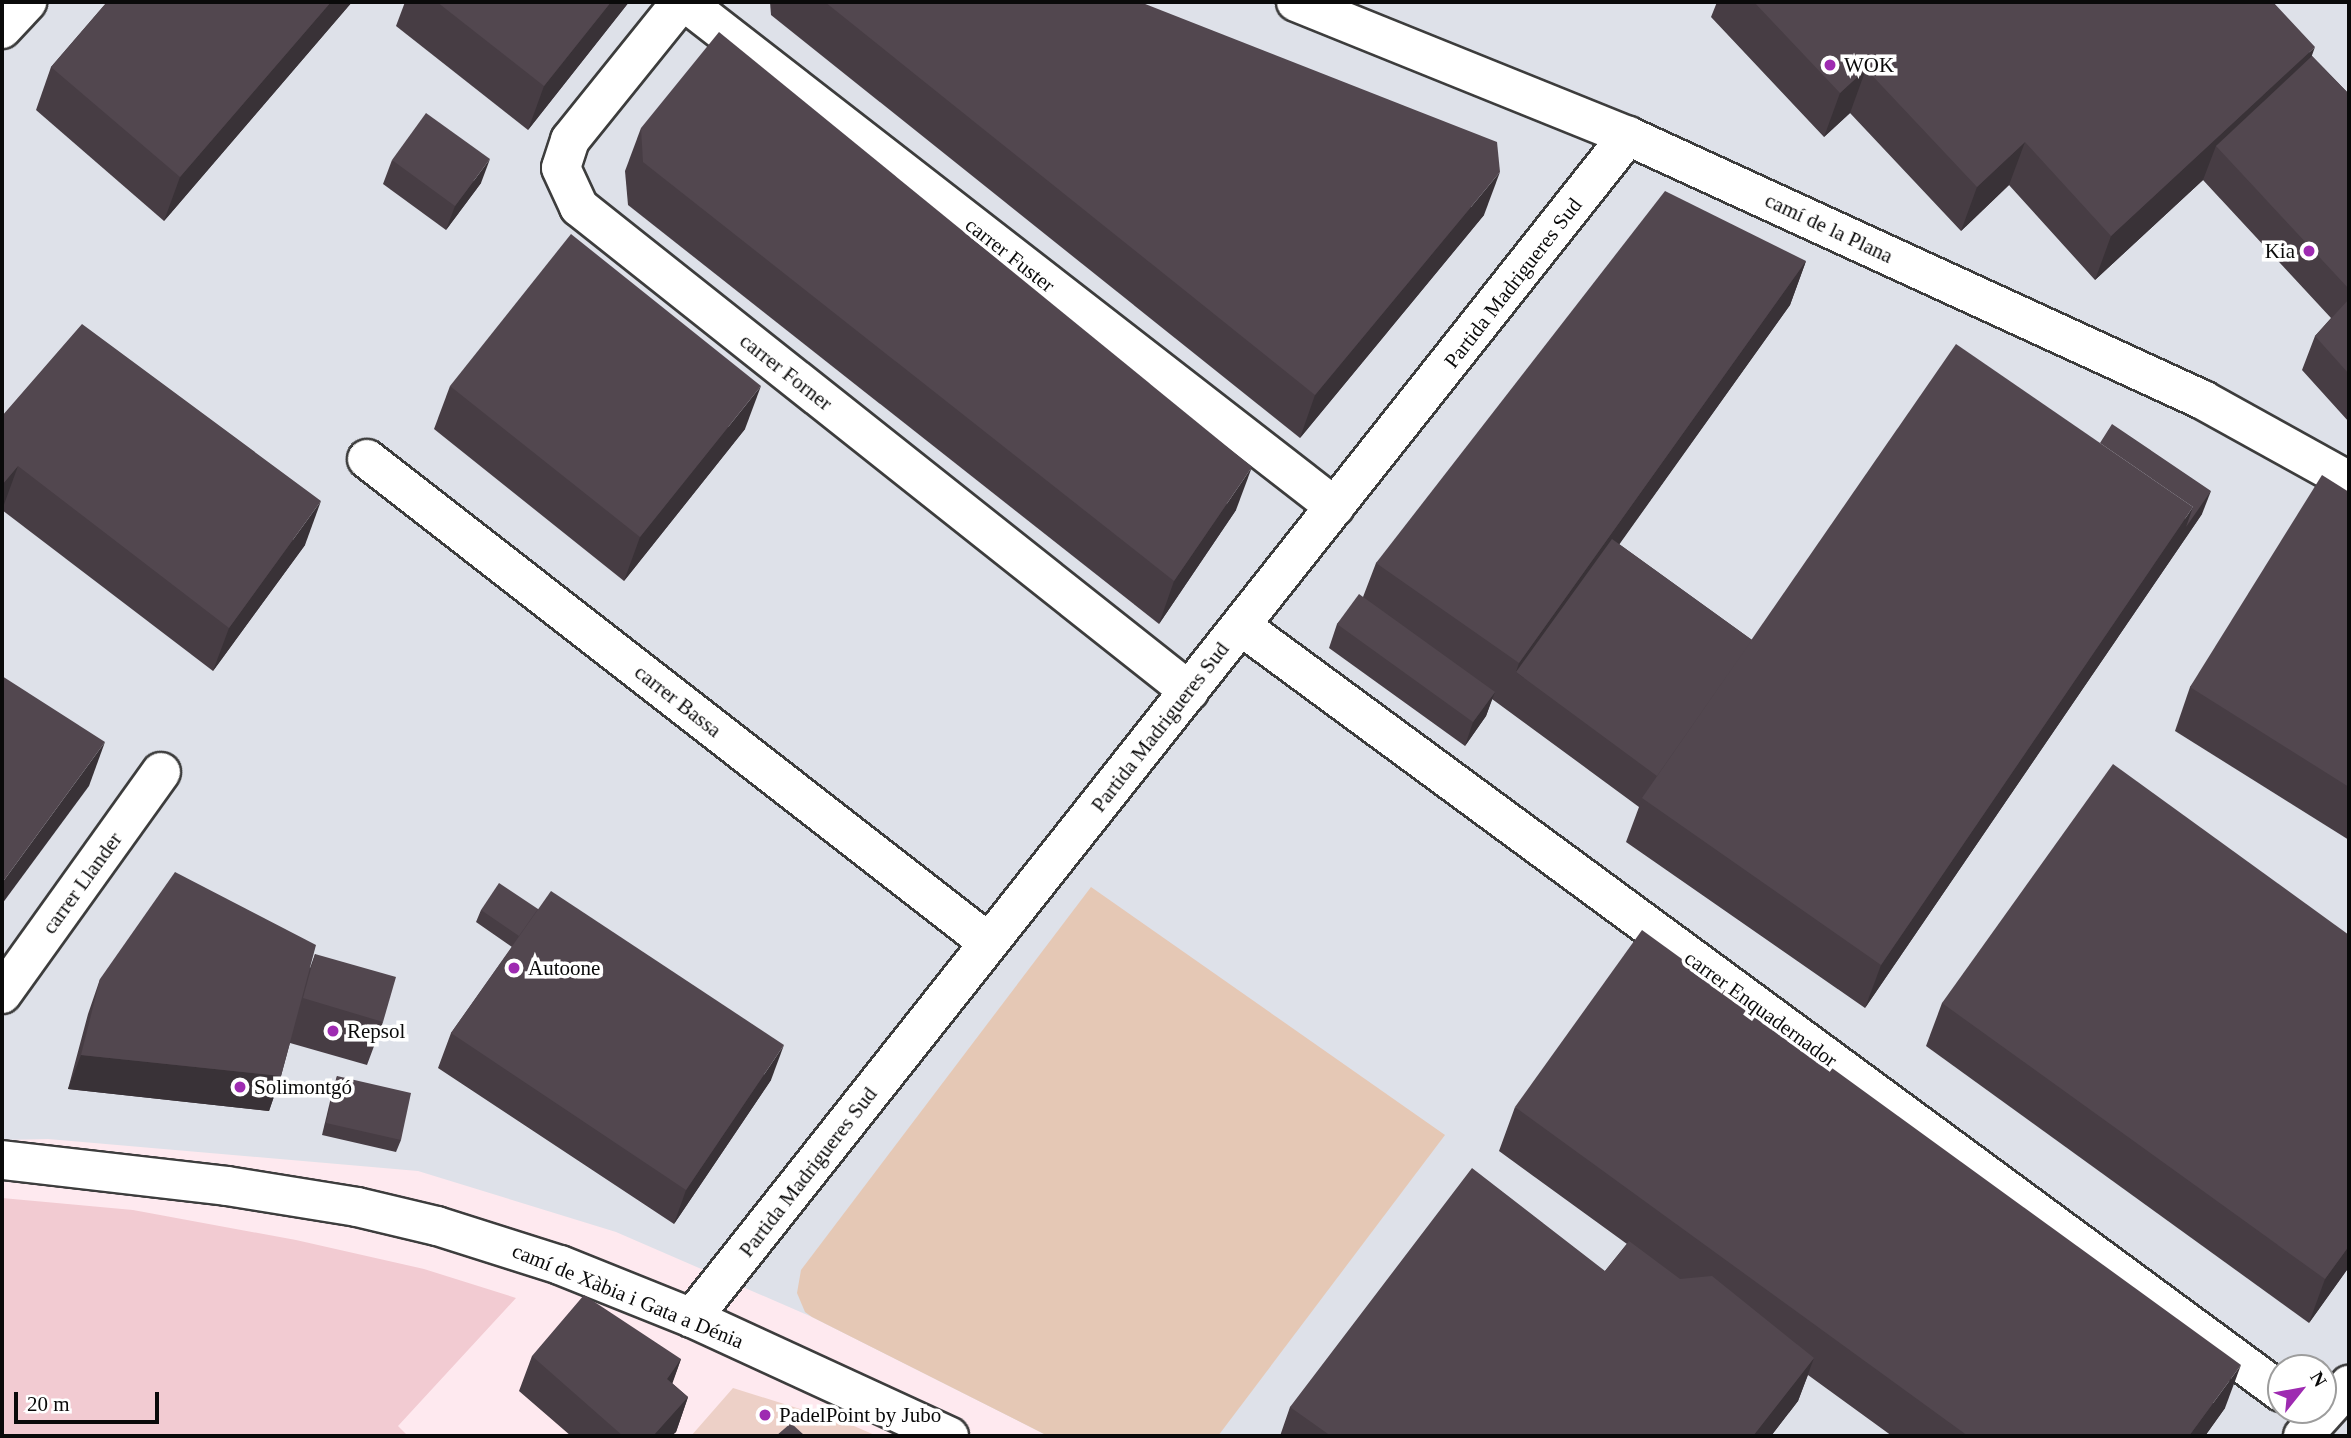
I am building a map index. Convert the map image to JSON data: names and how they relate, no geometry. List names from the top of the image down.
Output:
{
  "streets": {
    "street": [
      "camí de la Plana",
      "carrer Fuster",
      "Partida Madrigueres Sud",
      "carrer Forner",
      "carrer Bassa",
      "carrer Llander",
      "carrer Enquadernador",
      "camí de Xàbia i Gata a Dénia"
    ]
  },
  "crossings": [
    ["camí de la Plana", "Partida Madrigueres Sud"],
    ["carrer Fuster", "Partida Madrigueres Sud"],
    ["carrer Fuster", "carrer Forner"],
    ["Partida Madrigueres Sud", "carrer Forner"],
    ["Partida Madrigueres Sud", "carrer Bassa"],
    ["Partida Madrigueres Sud", "carrer Enquadernador"],
    ["Partida Madrigueres Sud", "camí de Xàbia i Gata a Dénia"]
  ],
  "places": [
    "WOK",
    "Kia",
    "Autoone",
    "Repsol",
    "Solimontgó",
    "PadelPoint by Jubo"
  ],
  "scale_bar": "20 m",
  "north": "top right"
}
